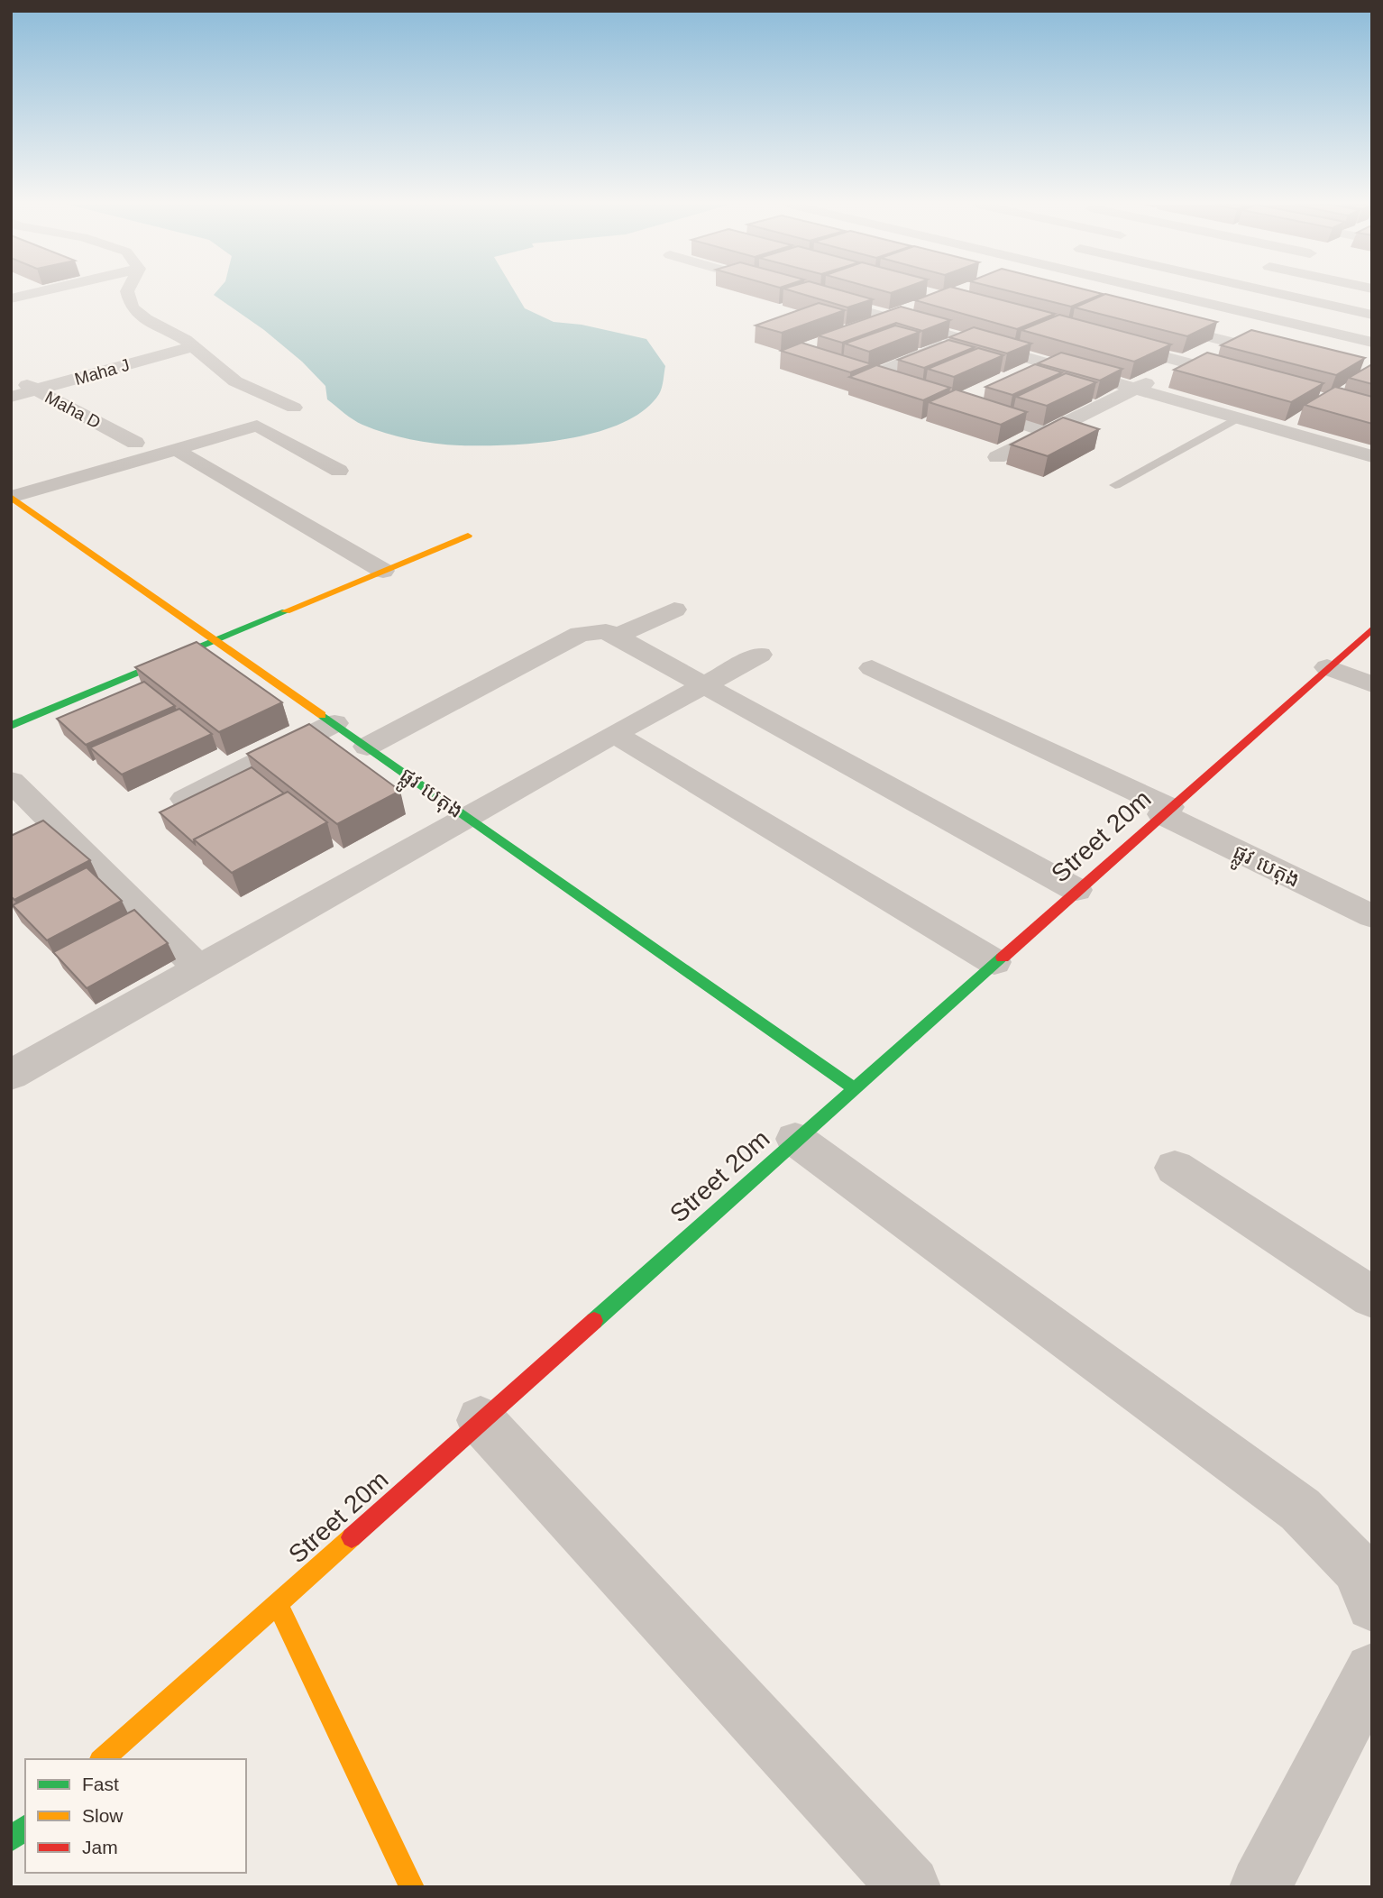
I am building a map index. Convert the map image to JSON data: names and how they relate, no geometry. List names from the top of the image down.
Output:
{
  "streets": {
    "street": [
      "Maha J",
      "Maha D",
      "ផ្លូវ បេតុង",
      "Street 20m"
    ]
  },
  "crossings": [
    ["Maha J", "Maha D"],
    ["ផ្លូវ បេតុង", "Street 20m"]
  ],
  "legend": ["Fast", "Slow", "Jam"]
}
